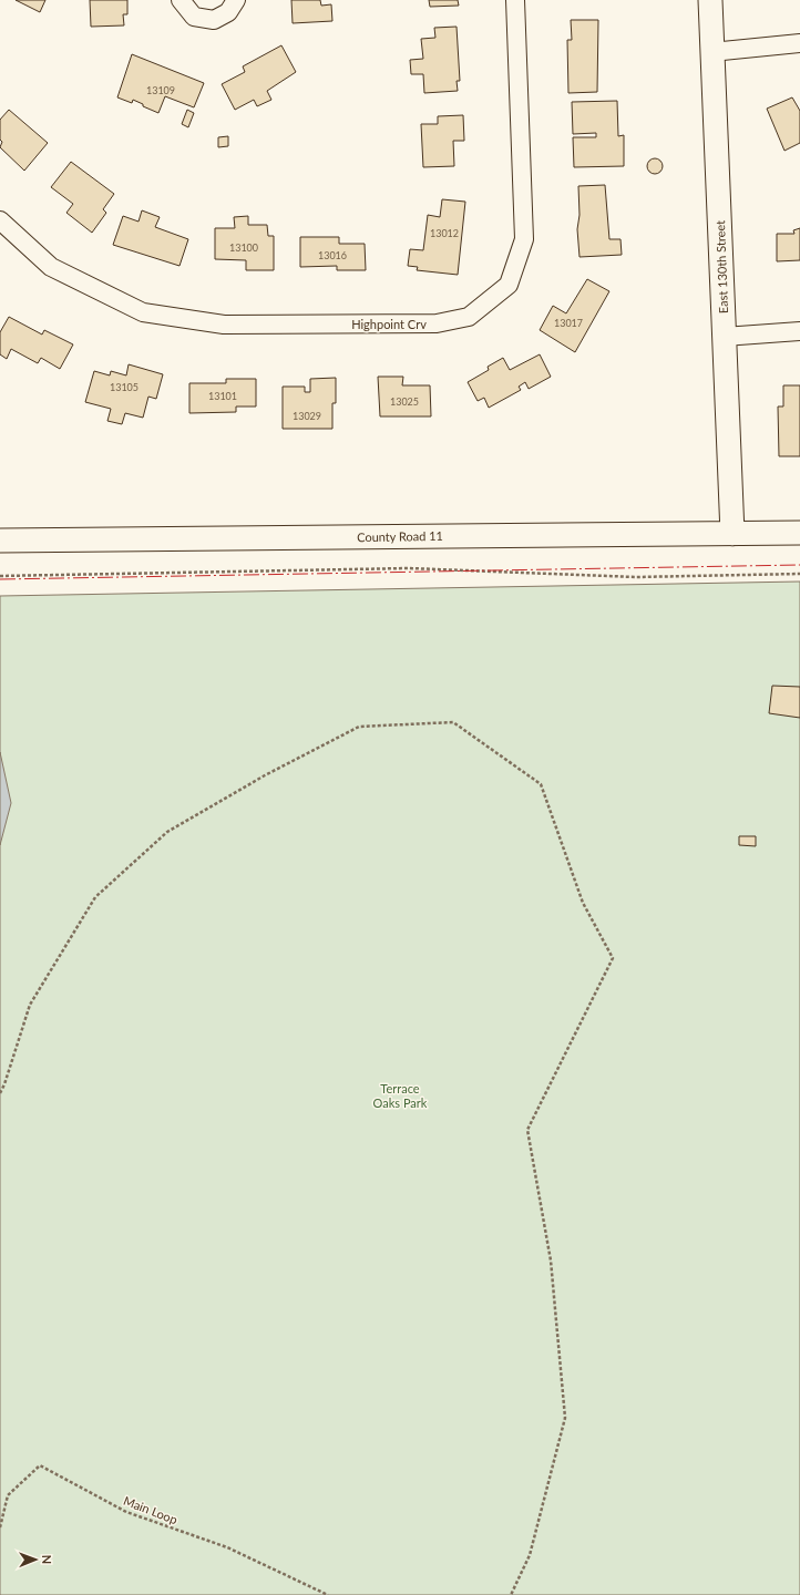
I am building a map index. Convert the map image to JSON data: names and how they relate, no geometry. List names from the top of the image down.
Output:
{
  "streets": {
    "street": ["East 130th Street", "Highpoint Crv", "County Road 11"],
    "path": ["Main Loop"]
  },
  "crossings": [
    ["East 130th Street", "County Road 11"]
  ],
  "parks": ["Terrace Oaks Park"],
  "house_numbers": [
    "13109",
    "13012",
    "13100",
    "13016",
    "13017",
    "13105",
    "13101",
    "13025",
    "13029"
  ],
  "north": "right"
}
